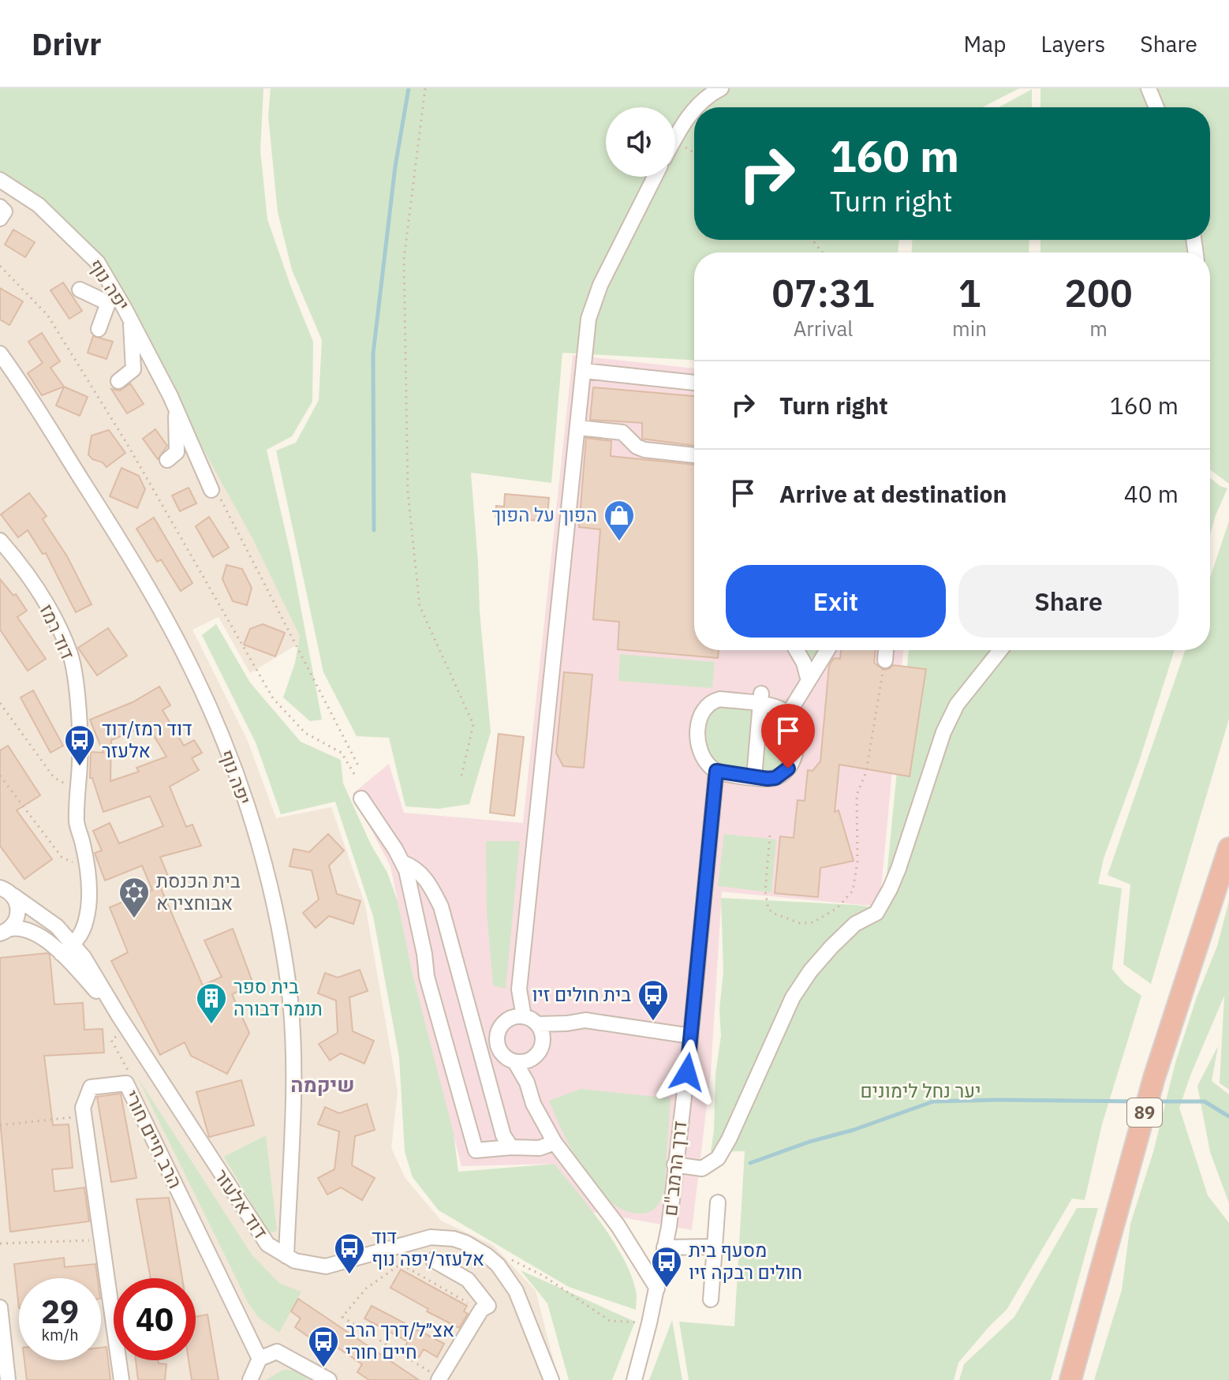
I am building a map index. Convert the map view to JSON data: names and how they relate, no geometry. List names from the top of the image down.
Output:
{
  "streets": {
    "highway": ["89"],
    "street": [
      "יפה נוף",
      "דוד רמז",
      "הרב חיים חורי",
      "דרך הרמב\"ם",
      "דוד אלעזר"
    ]
  },
  "crossings": [
    ["יפה נוף", "דוד אלעזר"],
    ["דוד רמז", "דוד אלעזר"]
  ],
  "districts": ["שיקמה"],
  "parks": ["יער נחל לימונים"],
  "places": {
    "shop": ["הפוך על הפוך"],
    "bus stop": [
      "דוד רמז/דוד אלעזר",
      "בית חולים זיו",
      "דוד אלעזר/יפה נוף",
      "מסעף בית חולים רבקה זיו",
      "אצ״ל/דרך הרב חיים חורי"
    ],
    "synagogue": ["בית הכנסת אבוחצירא"],
    "building": ["בית ספר תומר דבורה"]
  },
  "page": {
    "header": "Drivr",
    "nav": ["Map", "Layers", "Share"],
    "turn": ["160 m", "Turn right"],
    "eta": [
      "07:31",
      "Arrival",
      "1",
      "min",
      "200",
      "m"
    ],
    "list": [
      {
        "name": "Turn right",
        "value": "160 m"
      },
      {
        "name": "Arrive at destination",
        "value": "40 m"
      }
    ],
    "buttons": ["Exit", "Share"],
    "speed": "29 km/h",
    "limit": "40"
  }
}
